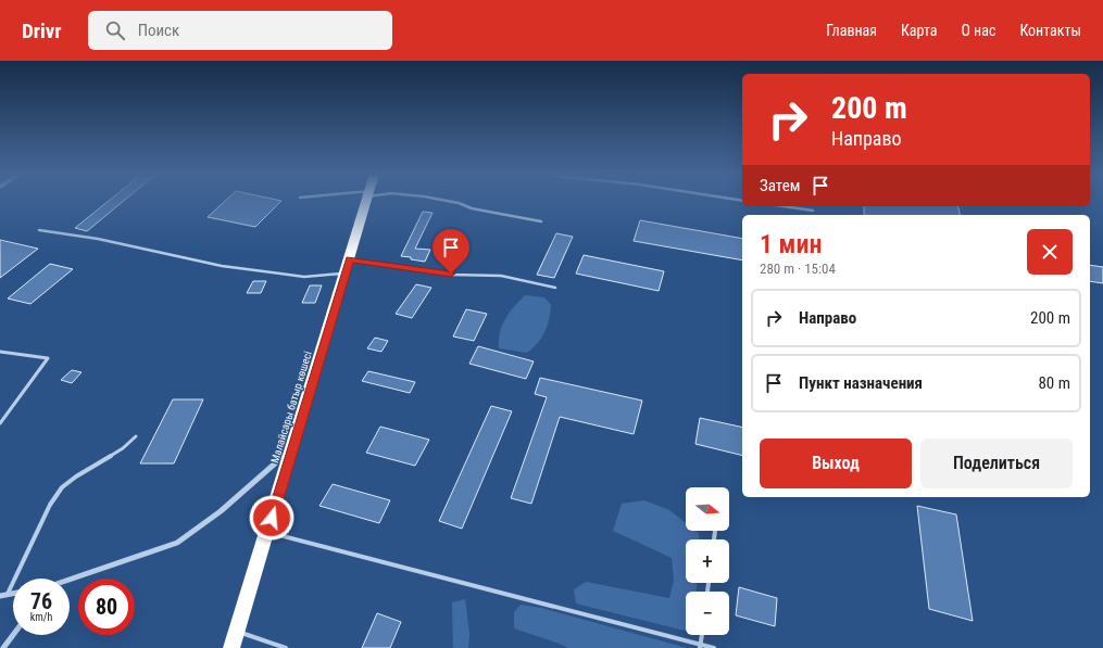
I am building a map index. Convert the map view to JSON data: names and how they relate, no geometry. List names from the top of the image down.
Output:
{
  "streets": {
    "highway": ["Малайсары батыр көшесі"]
  },
  "north": "right",
  "page": {
    "header": "Drivr",
    "search": "Поиск",
    "nav": [
      "Главная",
      "Карта",
      "О нас",
      "Контакты"
    ],
    "turn": ["200 m", "Направо"],
    "then": "Затем",
    "heading": ["1 мин", "280 m · 15:04"],
    "list": [
      {
        "name": "Направо",
        "value": "200 m"
      },
      {
        "name": "Пункт назначения",
        "value": "80 m"
      }
    ],
    "buttons": ["Выход", "Поделиться"],
    "map_buttons": ["+", "−"],
    "speed": "76 km/h",
    "limit": "80"
  }
}
